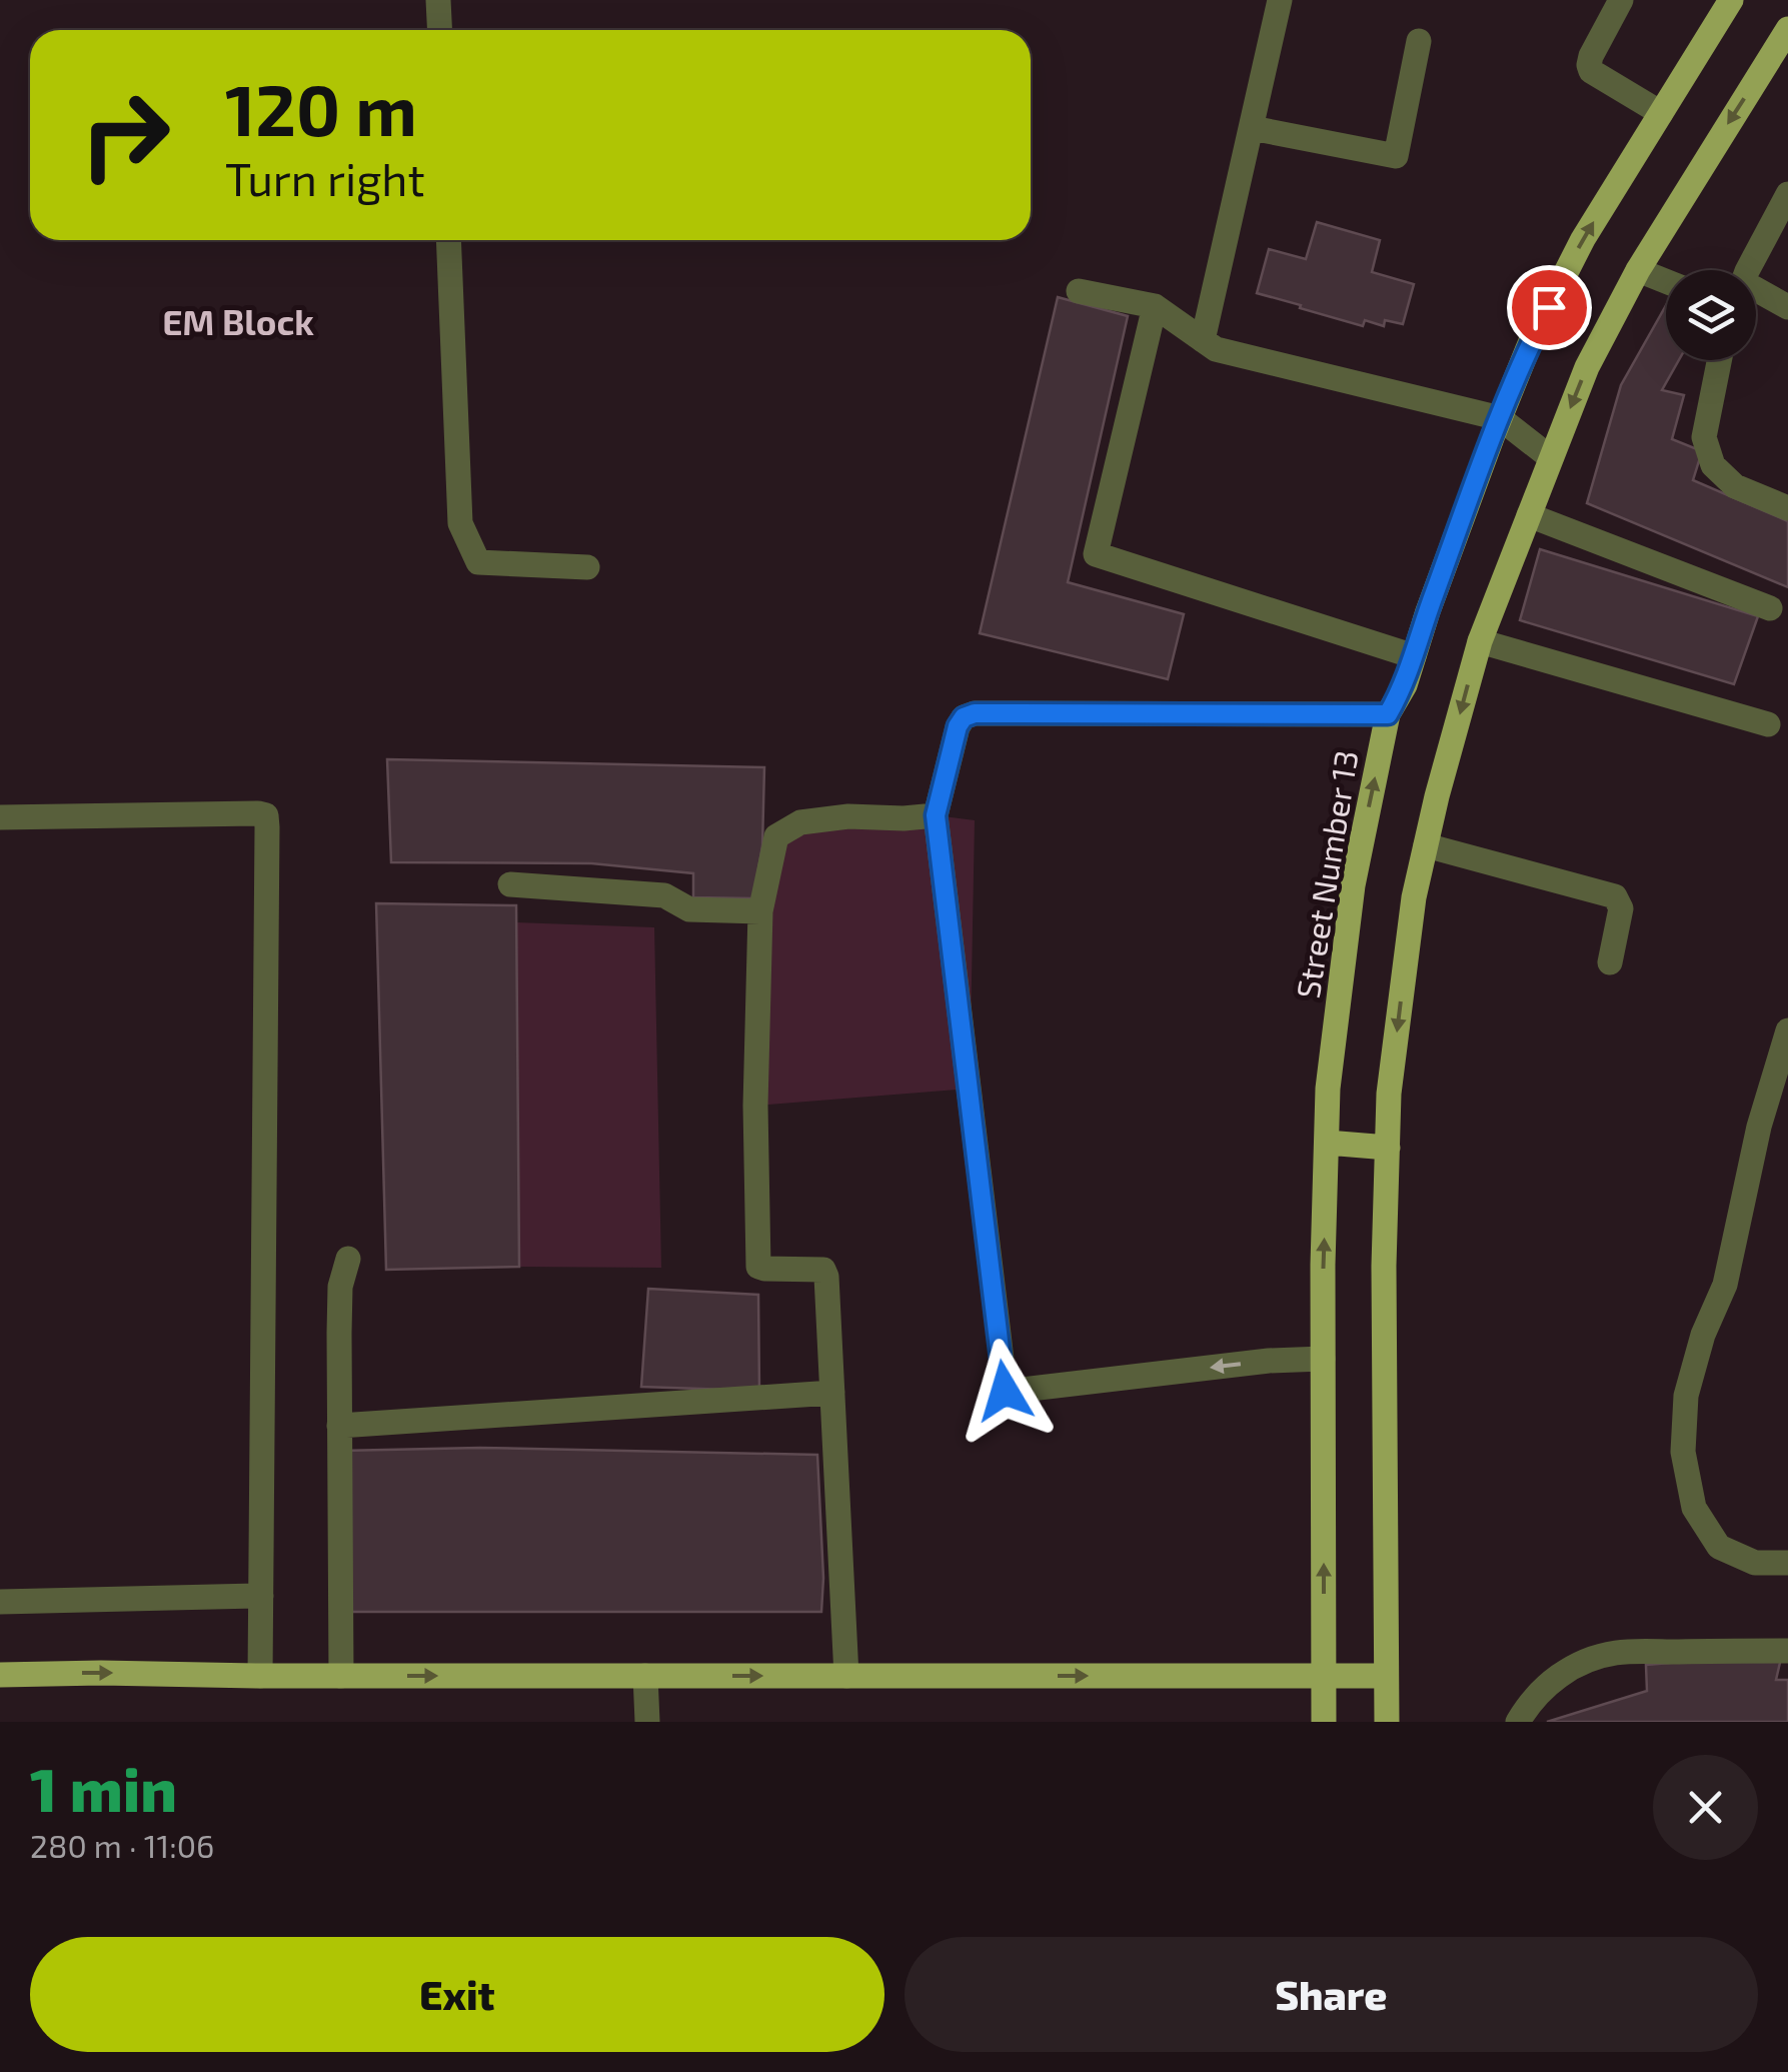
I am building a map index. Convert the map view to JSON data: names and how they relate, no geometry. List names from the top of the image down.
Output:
{
  "streets": {
    "main road": ["Street Number 13"]
  },
  "districts": ["EM Block"],
  "page": {
    "turn": ["120 m", "Turn right"],
    "heading": ["1 min", "280 m · 11:06"],
    "buttons": ["Exit", "Share"]
  }
}
